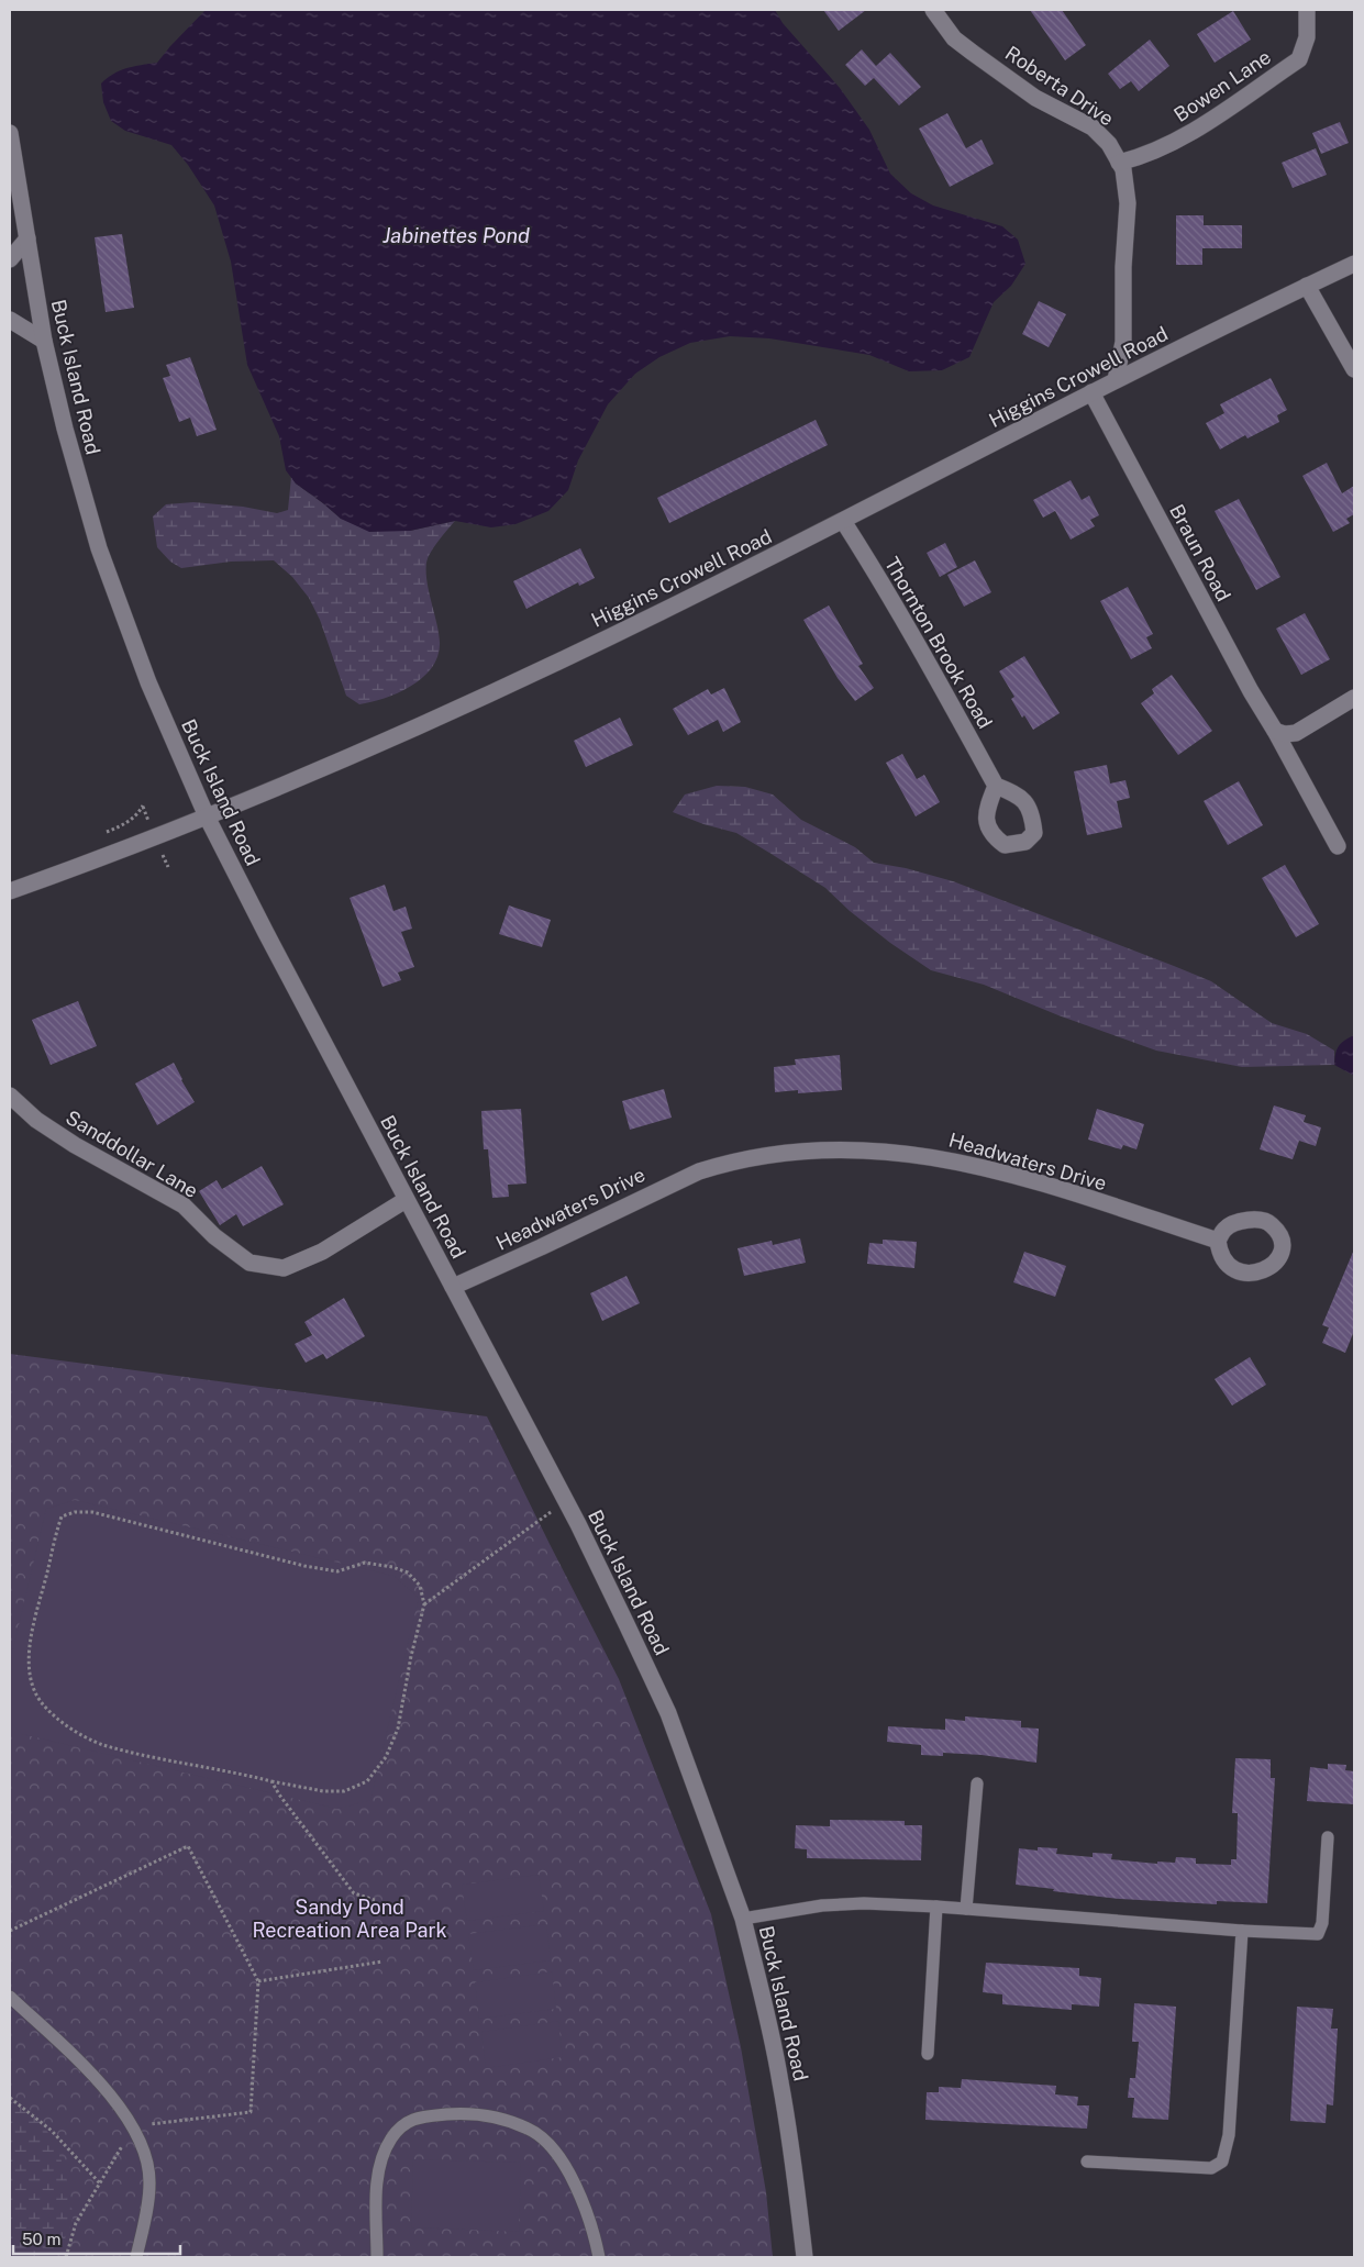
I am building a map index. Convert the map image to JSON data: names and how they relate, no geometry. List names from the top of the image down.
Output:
{
  "streets": {
    "main road": [
      "Roberta Drive",
      "Bowen Lane",
      "Buck Island Road",
      "Higgins Crowell Road",
      "Braun Road",
      "Thornton Brook Road",
      "Sanddollar Lane",
      "Headwaters Drive"
    ]
  },
  "crossings": [
    ["Roberta Drive", "Bowen Lane"],
    ["Roberta Drive", "Higgins Crowell Road"],
    ["Buck Island Road", "Higgins Crowell Road"],
    ["Buck Island Road", "Sanddollar Lane"],
    ["Buck Island Road", "Headwaters Drive"],
    ["Higgins Crowell Road", "Braun Road"],
    ["Higgins Crowell Road", "Thornton Brook Road"]
  ],
  "water": ["Jabinettes Pond"],
  "parks": ["Sandy Pond Recreation Area Park"],
  "scale_bar": "50 m"
}
